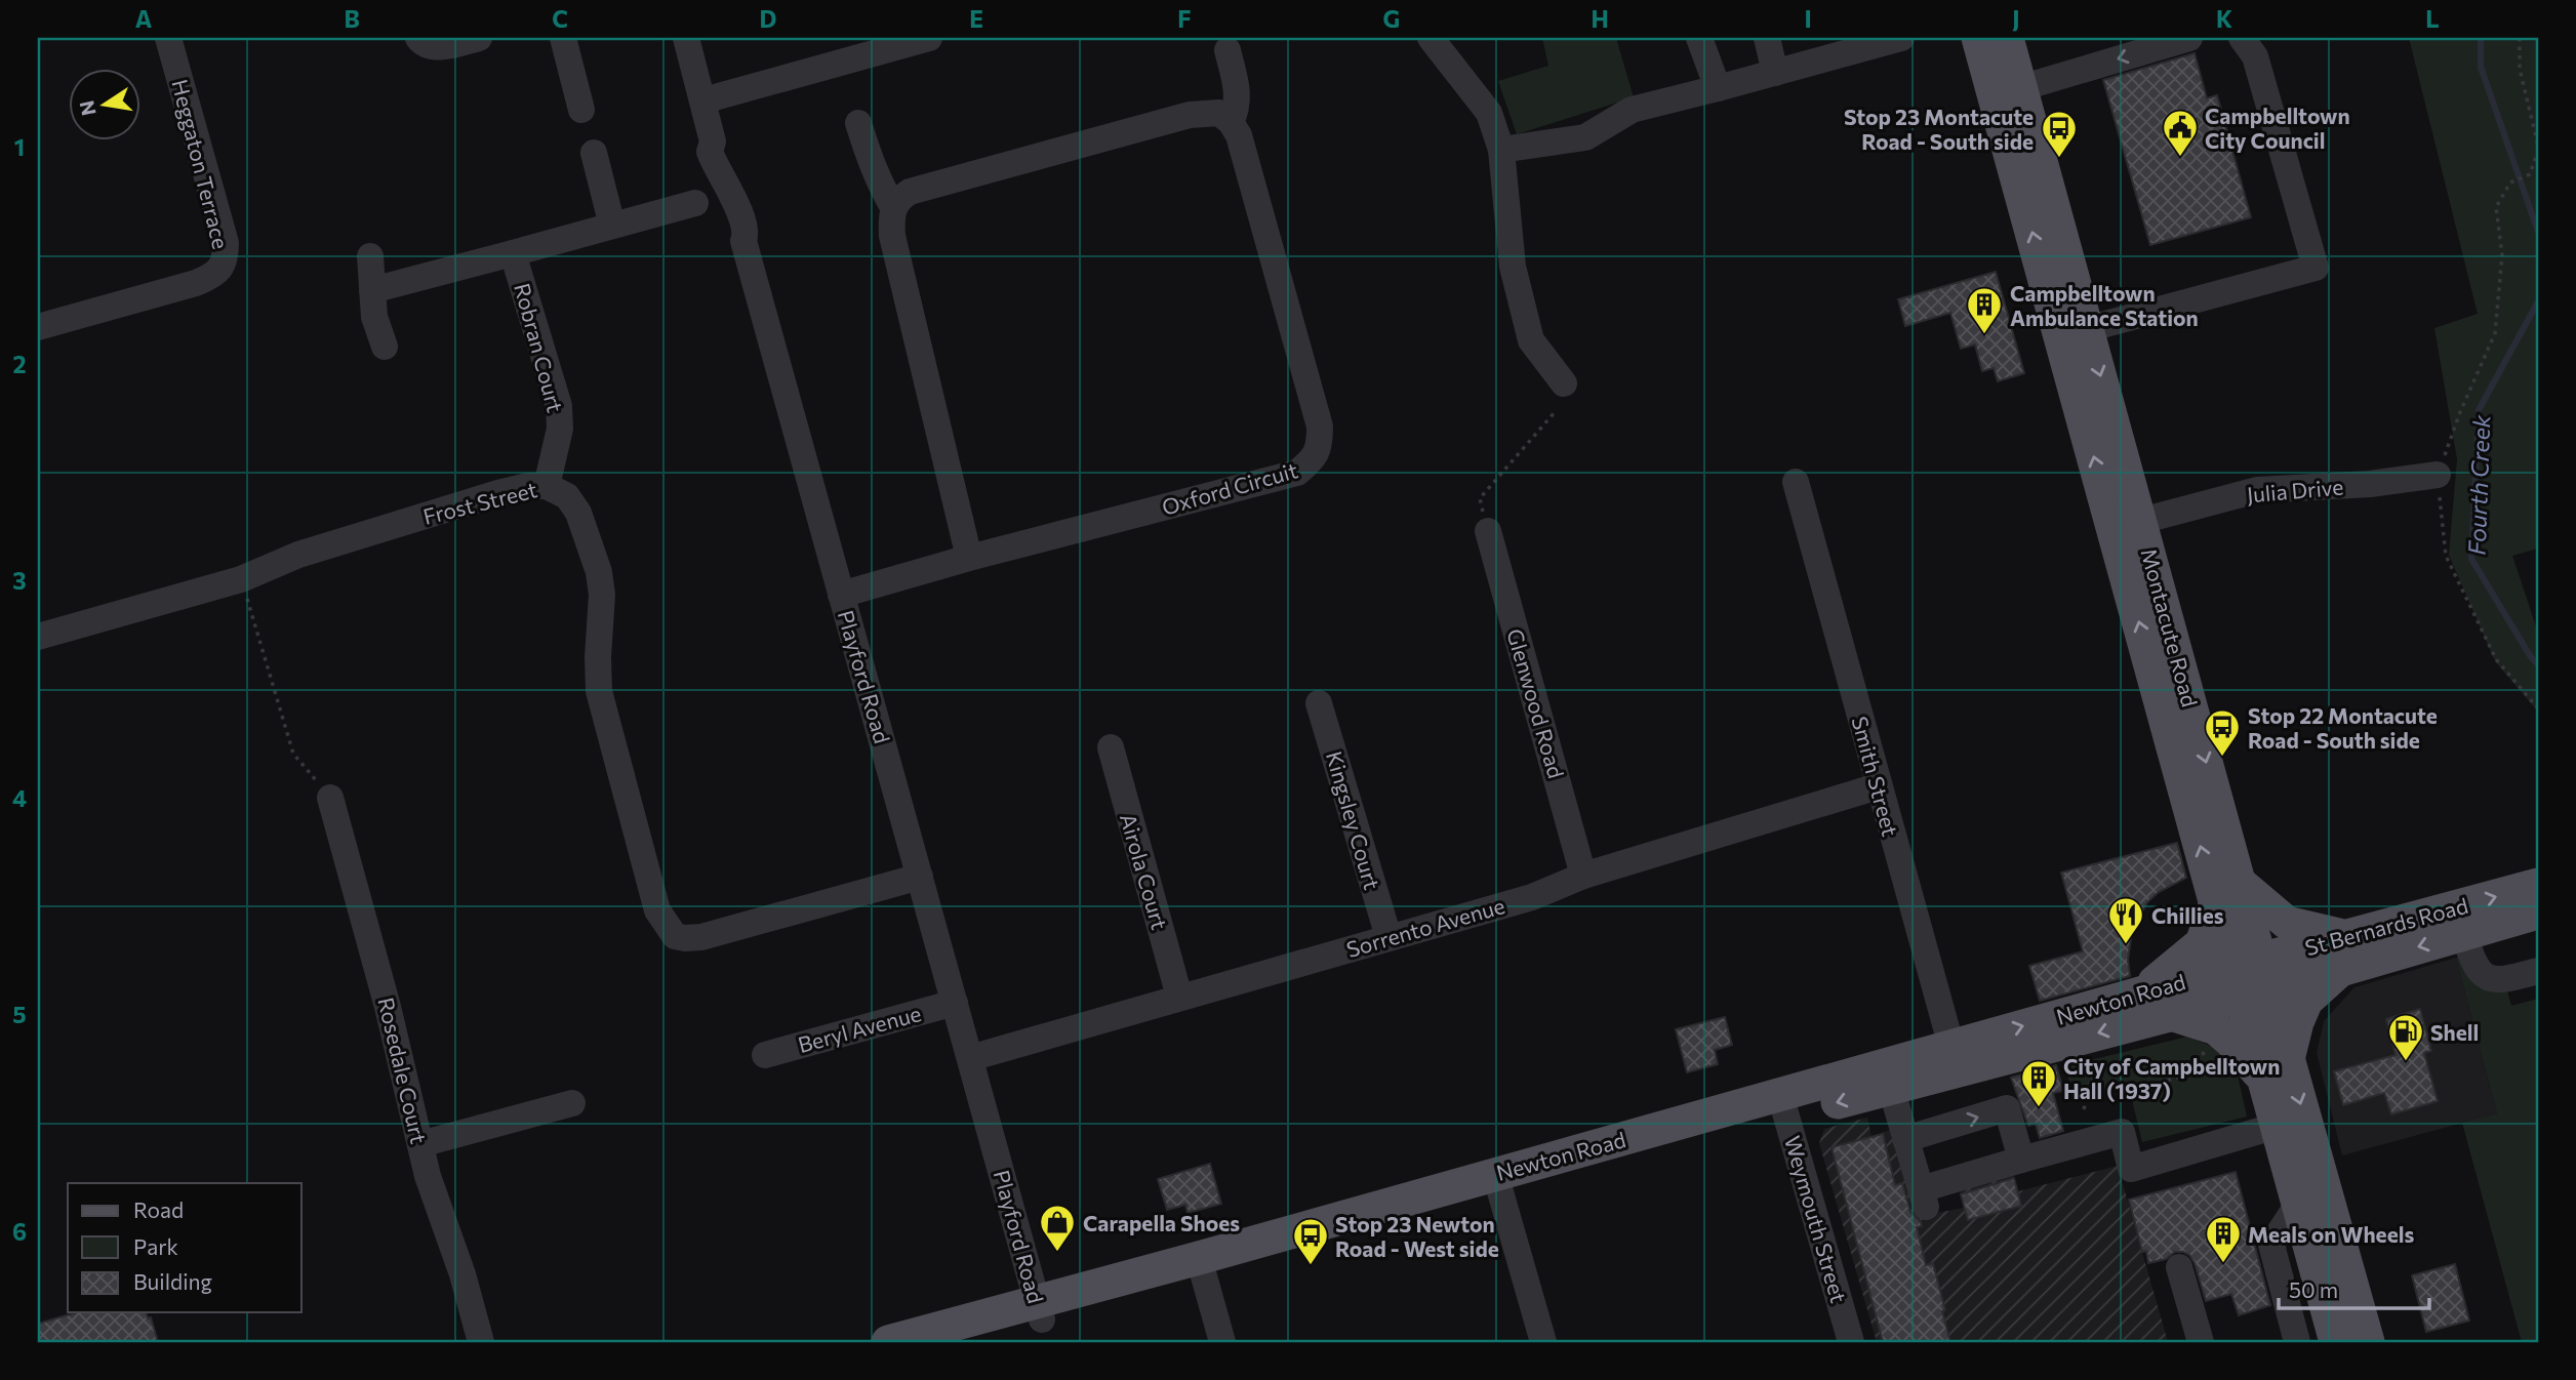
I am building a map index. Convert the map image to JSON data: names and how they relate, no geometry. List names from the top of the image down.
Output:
{
  "streets": {
    "main road": ["Montacute Road", "St Bernards Road", "Newton Road"],
    "street": [
      "Heggaton Terrace",
      "Robran Court",
      "Oxford Circuit",
      "Julia Drive",
      "Frost Street",
      "Playford Road",
      "Glenwood Road",
      "Smith Street",
      "Kingsley Court",
      "Airola Court",
      "Sorrento Avenue",
      "Beryl Avenue",
      "Rosedale Court",
      "Weymouth Street"
    ]
  },
  "crossings": [
    ["Robran Court", "Frost Street"],
    ["Oxford Circuit", "Playford Road"],
    ["Julia Drive", "Montacute Road"],
    ["Frost Street", "Playford Road"],
    ["Montacute Road", "St Bernards Road"],
    ["Montacute Road", "Newton Road"],
    ["Playford Road", "Sorrento Avenue"],
    ["Playford Road", "Newton Road"],
    ["Playford Road", "Beryl Avenue"],
    ["Glenwood Road", "Sorrento Avenue"],
    ["Smith Street", "Sorrento Avenue"],
    ["Smith Street", "Newton Road"],
    ["Kingsley Court", "Sorrento Avenue"],
    ["Airola Court", "Sorrento Avenue"],
    ["St Bernards Road", "Newton Road"],
    ["Newton Road", "Weymouth Street"]
  ],
  "water": ["Fourth Creek"],
  "places": {
    "public building": ["Campbelltown City Council"],
    "bus stop": ["Stop 23 Montacute Road - South side", "Stop 22 Montacute Road - South side", "Stop 23 Newton Road - West side"],
    "building": ["Campbelltown Ambulance Station", "City of Campbelltown Hall (1937)", "Meals on Wheels"],
    "restaurant": ["Chillies"],
    "fuel station": ["Shell"],
    "shop": ["Carapella Shoes"]
  },
  "legend": ["Road", "Park", "Building"],
  "scale_bar": "50 m",
  "north": "left",
  "grid": {
    "columns": [
      "A",
      "B",
      "C",
      "D",
      "E",
      "F",
      "G",
      "H",
      "I",
      "J",
      "K",
      "L"
    ],
    "rows": [
      "1",
      "2",
      "3",
      "4",
      "5",
      "6"
    ]
  }
}
